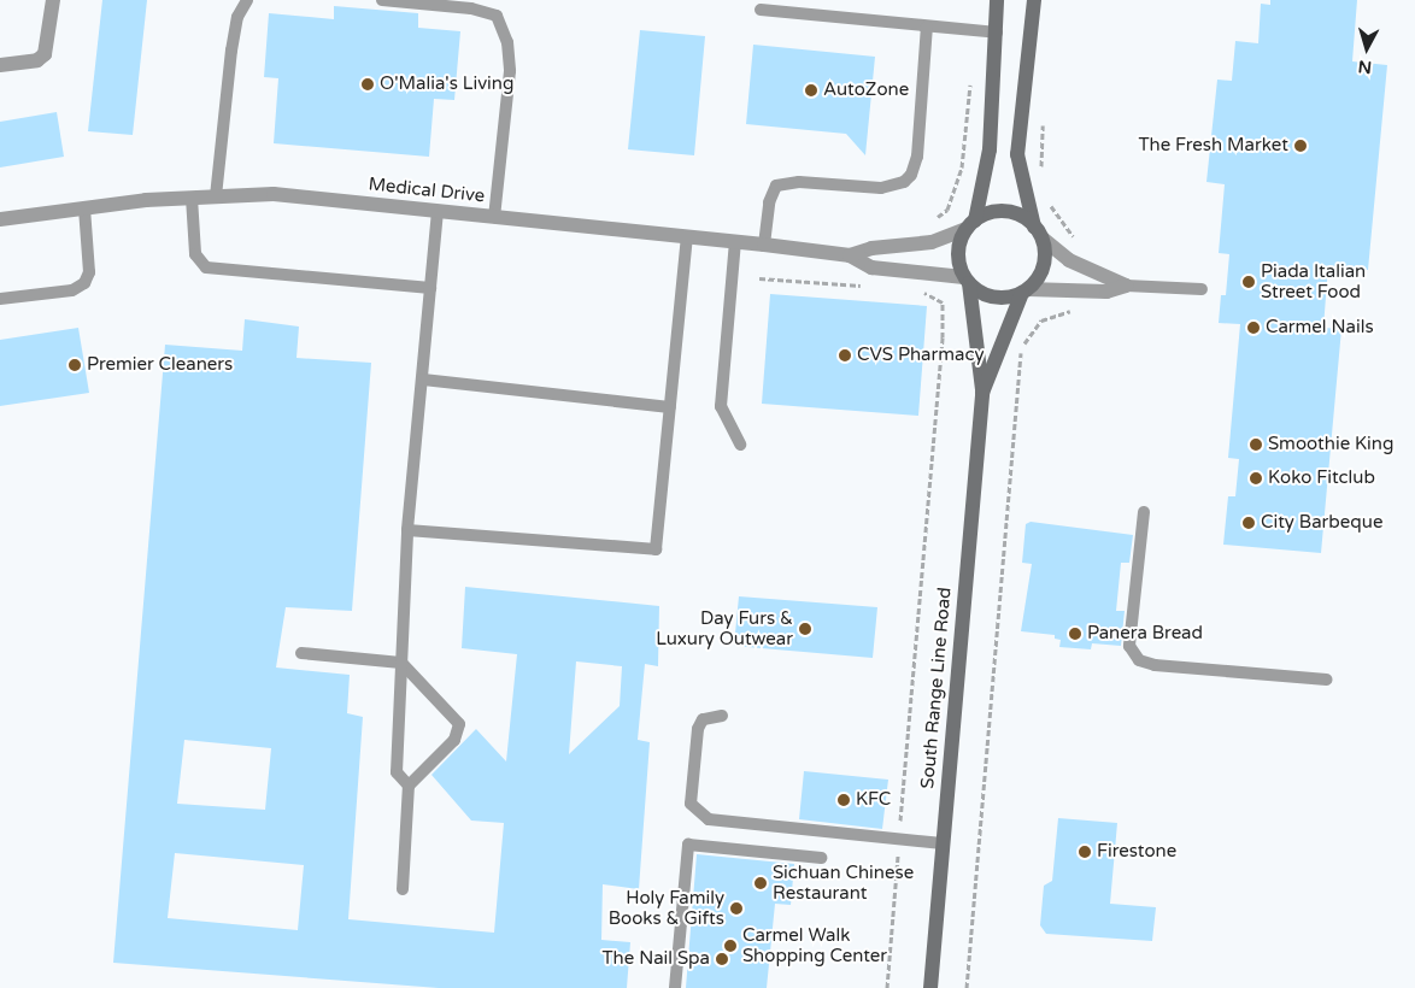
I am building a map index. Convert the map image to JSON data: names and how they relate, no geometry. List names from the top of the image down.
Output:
{
  "streets": {
    "main road": ["South Range Line Road"],
    "street": ["Medical Drive"]
  },
  "crossings": [
    ["Medical Drive", "South Range Line Road"]
  ],
  "places": [
    "O'Malia's Living",
    "AutoZone",
    "The Fresh Market",
    "Piada Italian Street Food",
    "Carmel Nails",
    "CVS Pharmacy",
    "Premier Cleaners",
    "Smoothie King",
    "Koko Fitclub",
    "City Barbeque",
    "Day Furs & Luxury Outwear",
    "Panera Bread",
    "KFC",
    "Firestone",
    "Sichuan Chinese Restaurant",
    "Holy Family Books & Gifts",
    "Carmel Walk Shopping Center",
    "The Nail Spa"
  ],
  "north": "bottom"
}
